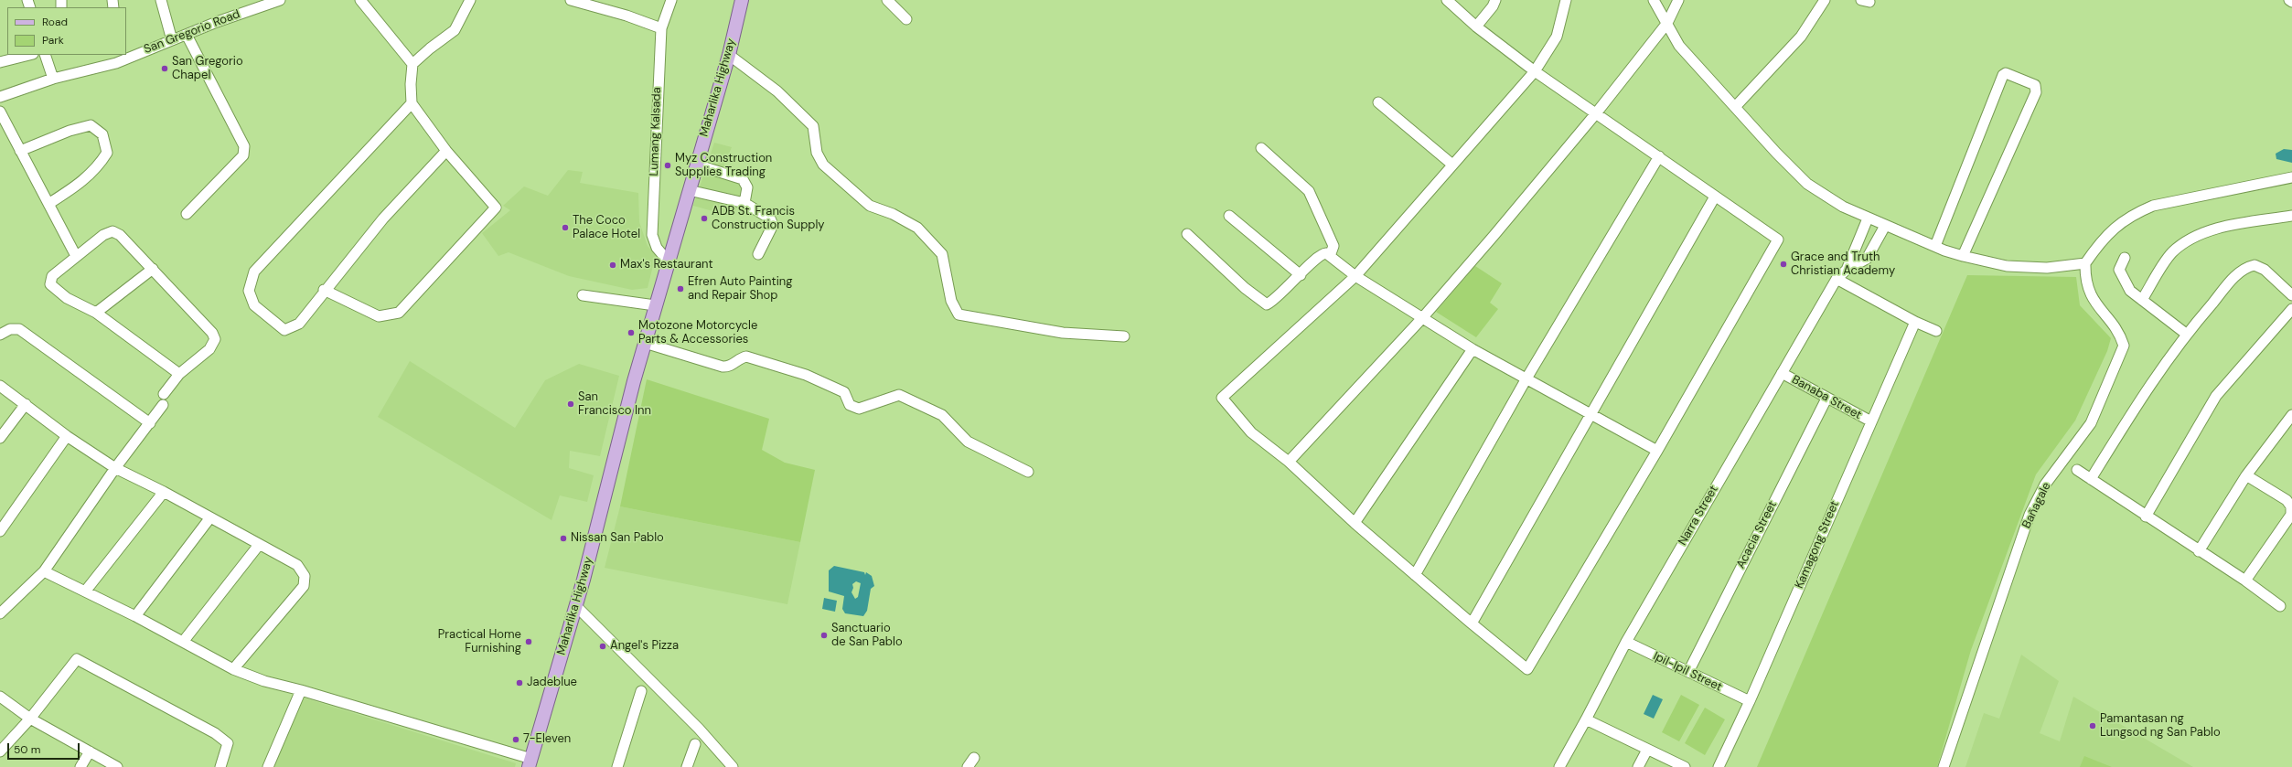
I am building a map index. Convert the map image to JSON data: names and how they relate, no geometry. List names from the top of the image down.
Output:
{
  "streets": {
    "main road": ["Maharlika Highway"],
    "street": [
      "San Gregorio Road",
      "Lumang Kalsada",
      "Banaba Street",
      "Bañagale",
      "Narra Street",
      "Acacia Street",
      "Kamagong Street",
      "Ipil-Ipil Street"
    ]
  },
  "crossings": [
    ["Maharlika Highway", "Lumang Kalsada"],
    ["Banaba Street", "Narra Street"],
    ["Banaba Street", "Acacia Street"],
    ["Banaba Street", "Kamagong Street"],
    ["Narra Street", "Ipil-Ipil Street"],
    ["Acacia Street", "Ipil-Ipil Street"],
    ["Kamagong Street", "Ipil-Ipil Street"]
  ],
  "places": [
    "San Gregorio Chapel",
    "Myz Construction Supplies Trading",
    "ADB St. Francis Construction Supply",
    "The Coco Palace Hotel",
    "Grace and Truth Christian Academy",
    "Max's Restaurant",
    "Efren Auto Painting and Repair Shop",
    "Motozone Motorcycle Parts & Accessories",
    "San Francisco Inn",
    "Nissan San Pablo",
    "Sanctuario de San Pablo",
    "Practical Home Furnishing",
    "Angel's Pizza",
    "Jadeblue",
    "Pamantasan ng Lungsod ng San Pablo",
    "7-Eleven"
  ],
  "legend": ["Road", "Park"],
  "scale_bar": "50 m"
}
